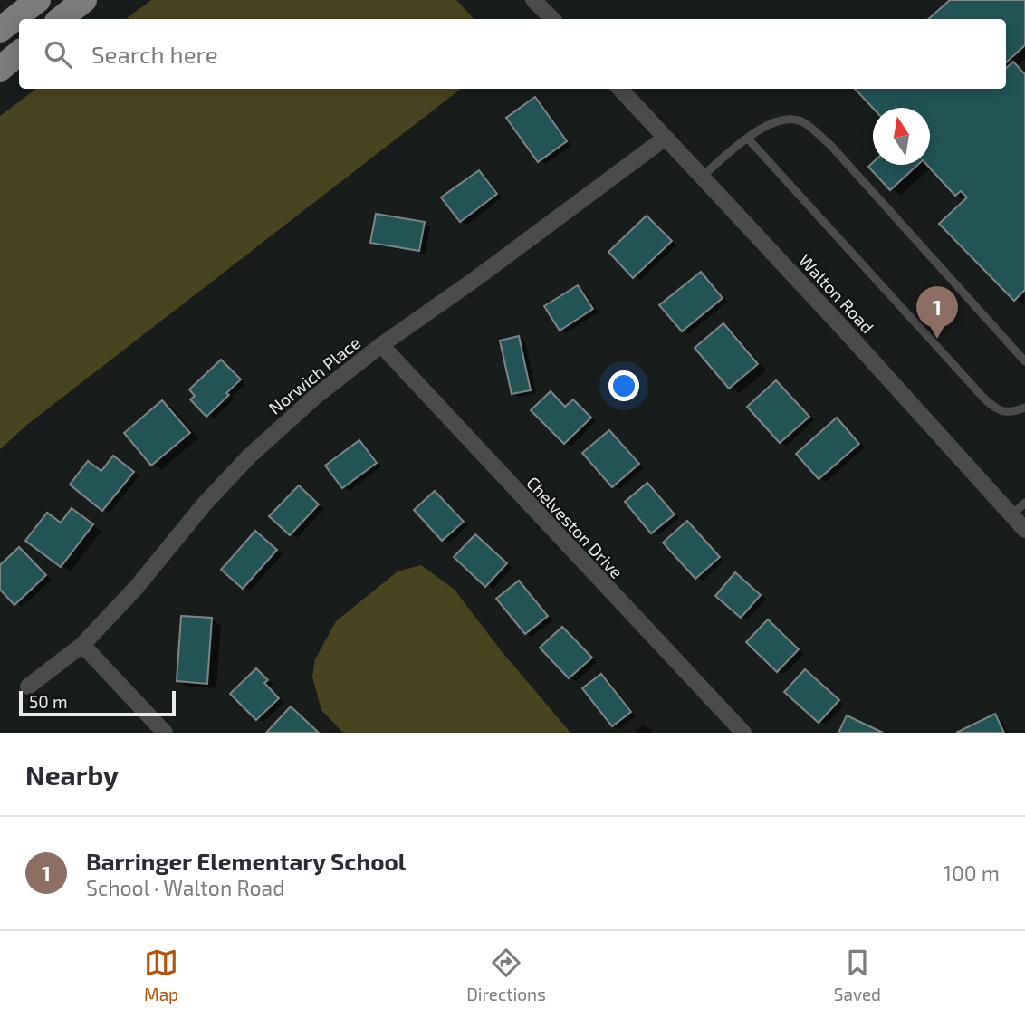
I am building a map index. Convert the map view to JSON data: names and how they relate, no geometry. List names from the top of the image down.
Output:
{
  "streets": {
    "street": ["Walton Road", "Norwich Place", "Chelveston Drive"]
  },
  "crossings": [
    ["Walton Road", "Norwich Place"],
    ["Norwich Place", "Chelveston Drive"]
  ],
  "scale_bar": "50 m",
  "north": "top",
  "page": {
    "search": "Search here",
    "pins": "1",
    "scale": "50 m",
    "heading": "Nearby",
    "list": [
      {
        "mark": "1",
        "name": "Barringer Elementary School",
        "note": "School · Walton Road",
        "value": "100 m"
      }
    ],
    "nav": ["Map", "Directions", "Saved"]
  }
}
